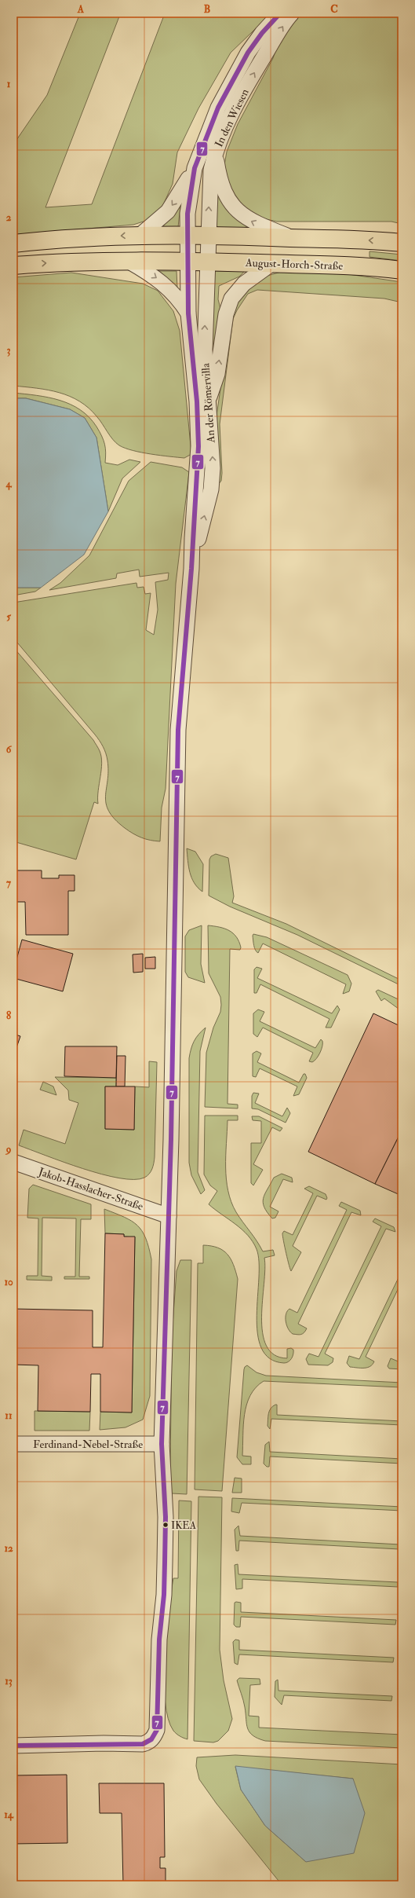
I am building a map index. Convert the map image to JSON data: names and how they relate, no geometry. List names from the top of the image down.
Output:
{
  "streets": {
    "main road": ["August-Horch-Straße"],
    "street": [
      "In den Wiesen",
      "An der Römervilla",
      "Jakob-Hasslacher-Straße",
      "Ferdinand-Nebel-Straße"
    ]
  },
  "crossings": [
    ["In den Wiesen", "August-Horch-Straße"],
    ["In den Wiesen", "An der Römervilla"],
    ["August-Horch-Straße", "An der Römervilla"],
    ["An der Römervilla", "Jakob-Hasslacher-Straße"],
    ["An der Römervilla", "Ferdinand-Nebel-Straße"]
  ],
  "places": ["IKEA"],
  "lines": ["transit line 7"],
  "grid": {
    "columns": ["A", "B", "C"],
    "rows": [
      "1",
      "2",
      "3",
      "4",
      "5",
      "6",
      "7",
      "8",
      "9",
      "10",
      "11",
      "12",
      "13",
      "14"
    ]
  }
}
